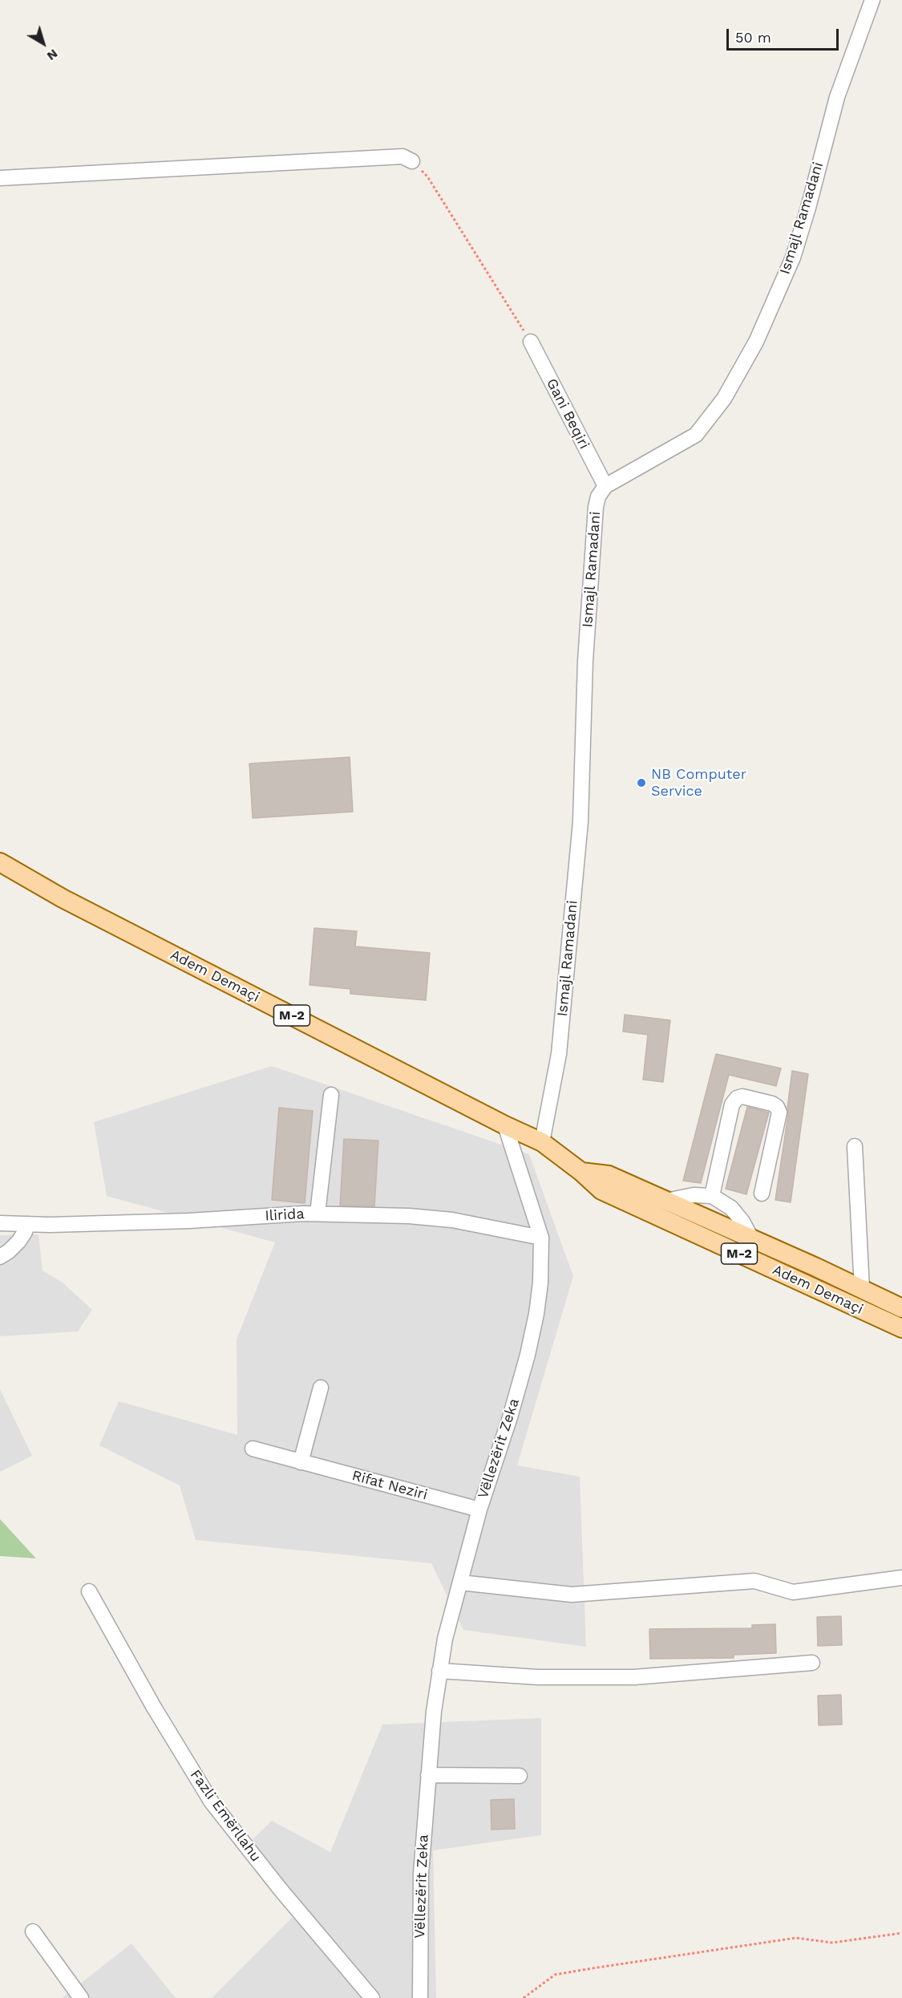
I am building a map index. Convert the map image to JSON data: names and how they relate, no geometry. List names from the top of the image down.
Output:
{
  "streets": {
    "main road": ["Adem Demaçi", "M-2"],
    "street": [
      "Ismajl Ramadani",
      "Gani Beqiri",
      "Ilirida",
      "Vëllezërit Zeka",
      "Rifat Neziri",
      "Fazli Emërllahu"
    ]
  },
  "crossings": [
    ["Ismajl Ramadani", "Gani Beqiri"],
    ["Ismajl Ramadani", "Adem Demaçi"],
    ["Adem Demaçi", "Vëllezërit Zeka"],
    ["Ilirida", "Vëllezërit Zeka"],
    ["Vëllezërit Zeka", "Rifat Neziri"]
  ],
  "places": ["NB Computer Service"],
  "scale_bar": "50 m",
  "north": "bottom right"
}
